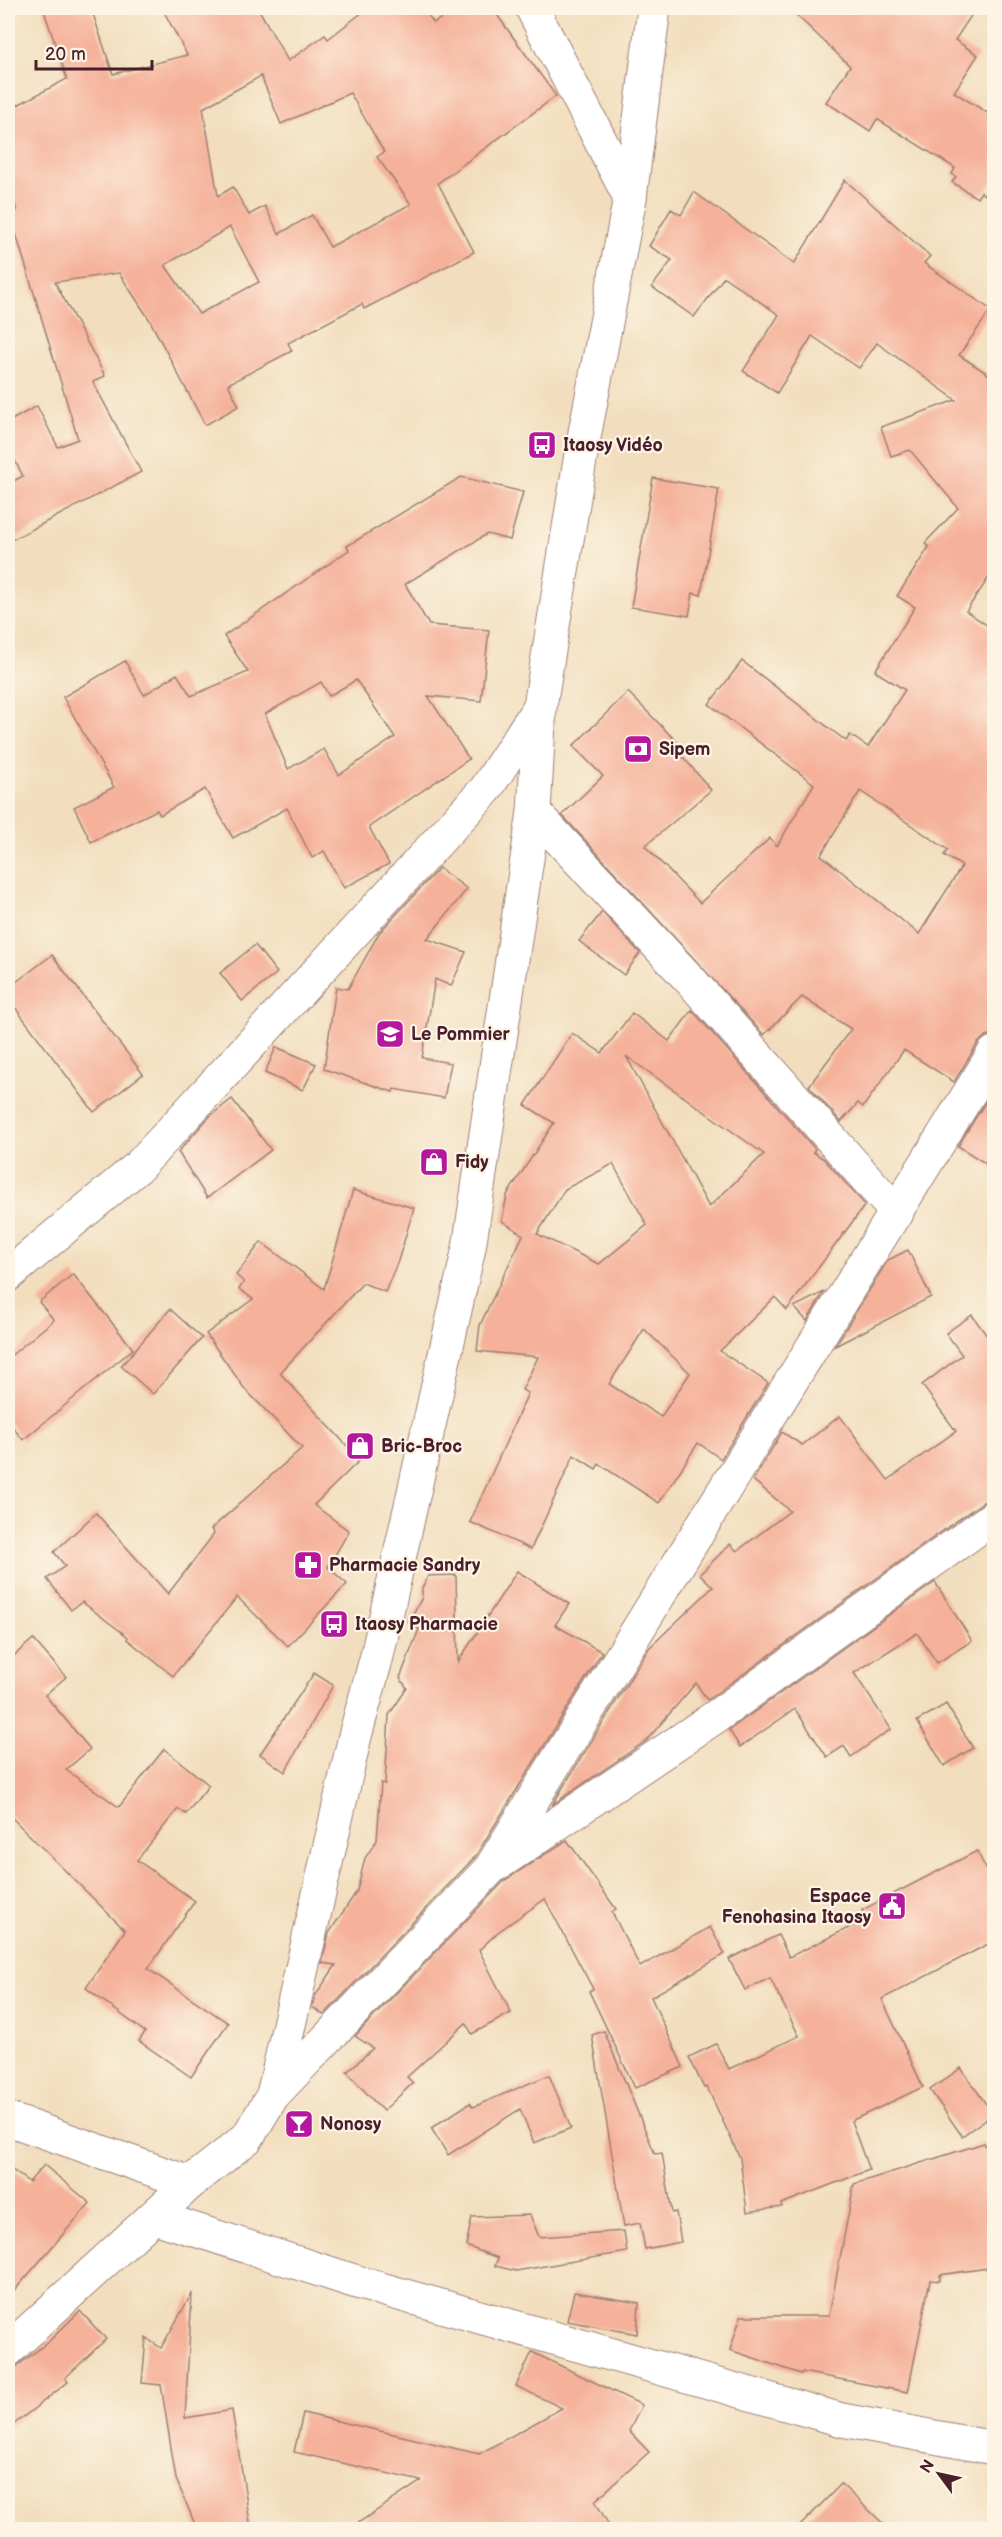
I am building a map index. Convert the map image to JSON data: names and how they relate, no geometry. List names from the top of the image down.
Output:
{
  "places": {
    "bus stop": ["Itaosy Vidéo", "Itaosy Pharmacie"],
    "bank": ["Sipem"],
    "school or university": ["Le Pommier"],
    "shop": ["Fidy", "Bric-Broc"],
    "pharmacy": ["Pharmacie Sandry"],
    "public building": ["Espace Fenohasina Itaosy"],
    "bar": ["Nonosy"]
  },
  "scale_bar": "20 m",
  "north": "top left"
}
